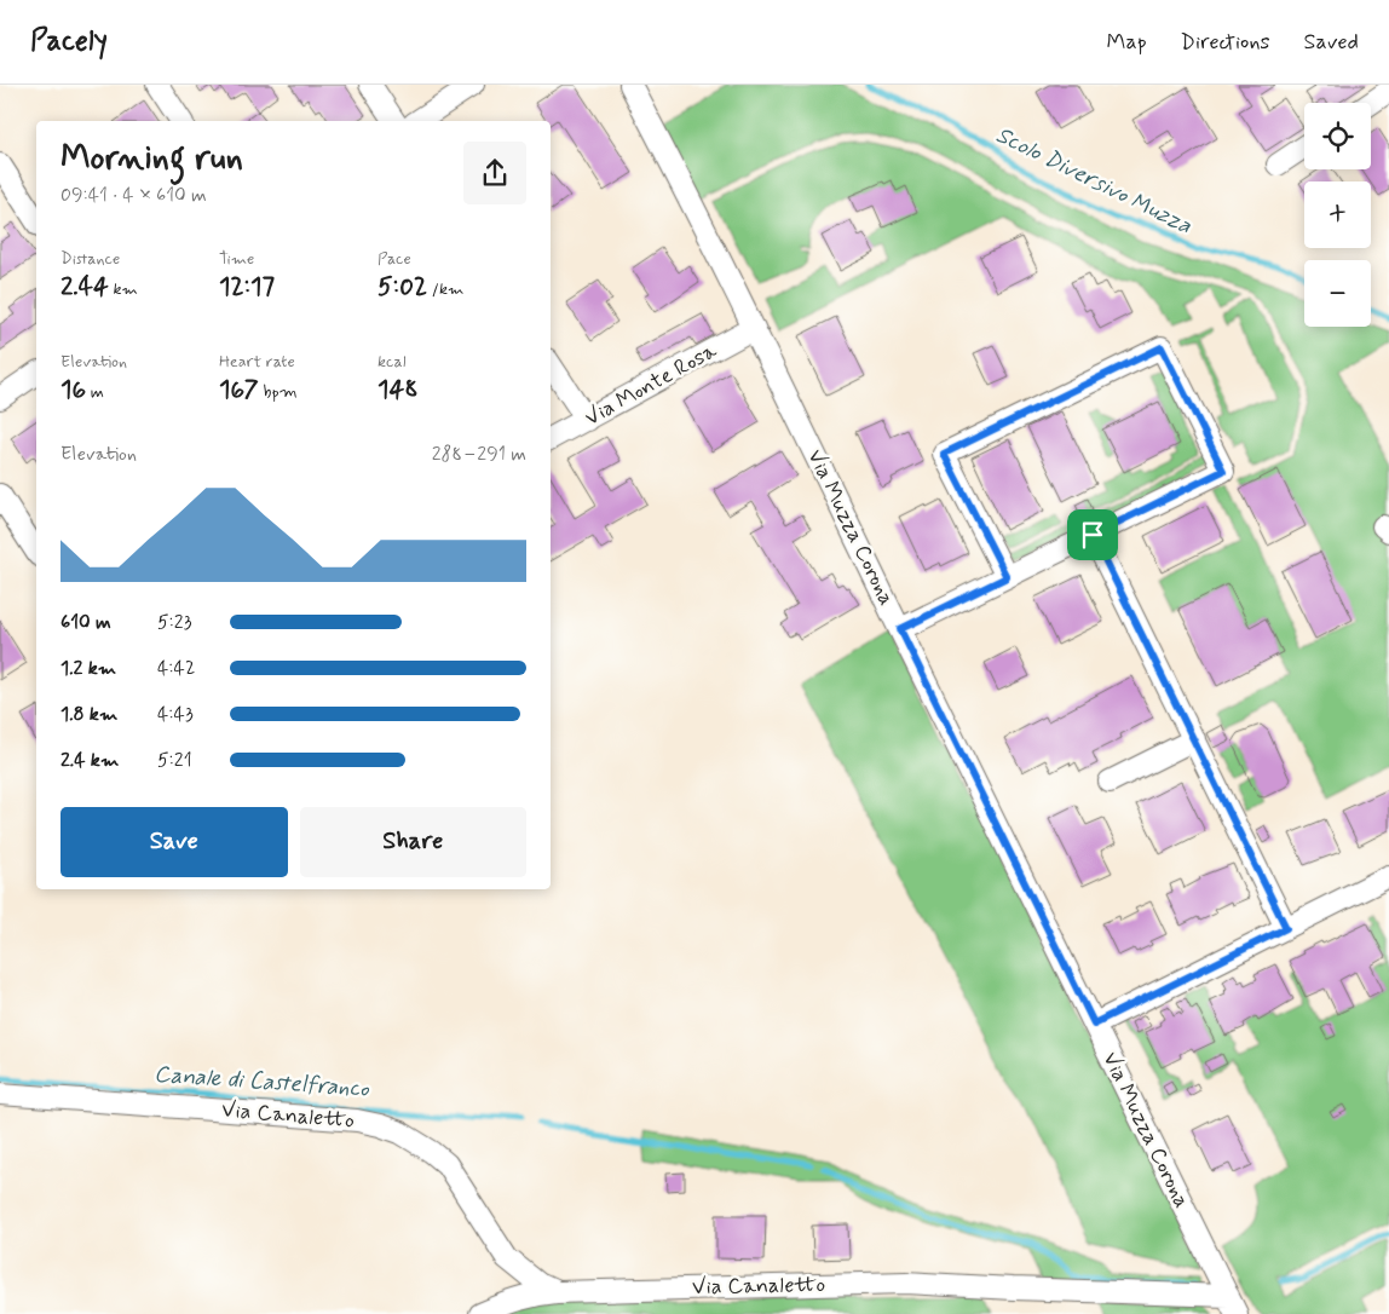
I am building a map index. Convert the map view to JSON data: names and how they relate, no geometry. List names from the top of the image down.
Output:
{
  "streets": {
    "street": ["Via Monte Rosa", "Via Muzza Corona", "Via Canaletto"]
  },
  "crossings": [
    ["Via Monte Rosa", "Via Muzza Corona"],
    ["Via Muzza Corona", "Via Canaletto"]
  ],
  "water": ["Scolo Diversivo Muzza", "Canale di Castelfranco"],
  "page": {
    "header": "Pacely",
    "nav": ["Map", "Directions", "Saved"],
    "map_buttons": ["+", "−"],
    "heading": ["Morning run", "09:41 · 4 × 610 m"],
    "stats": [
      ["Distance", "2.44 km"],
      ["Time", "12:17"],
      ["Pace", "5:02 /km"],
      ["Elevation", "16 m"],
      ["Heart rate", "167 bpm"],
      ["kcal", "148"]
    ],
    "chart": ["Elevation", "288–291 m"],
    "list": [
      {
        "name": "610 m",
        "note": "5:23"
      },
      {
        "name": "1.2 km",
        "note": "4:42"
      },
      {
        "name": "1.8 km",
        "note": "4:43"
      },
      {
        "name": "2.4 km",
        "note": "5:21"
      }
    ],
    "buttons": ["Save", "Share"]
  }
}
